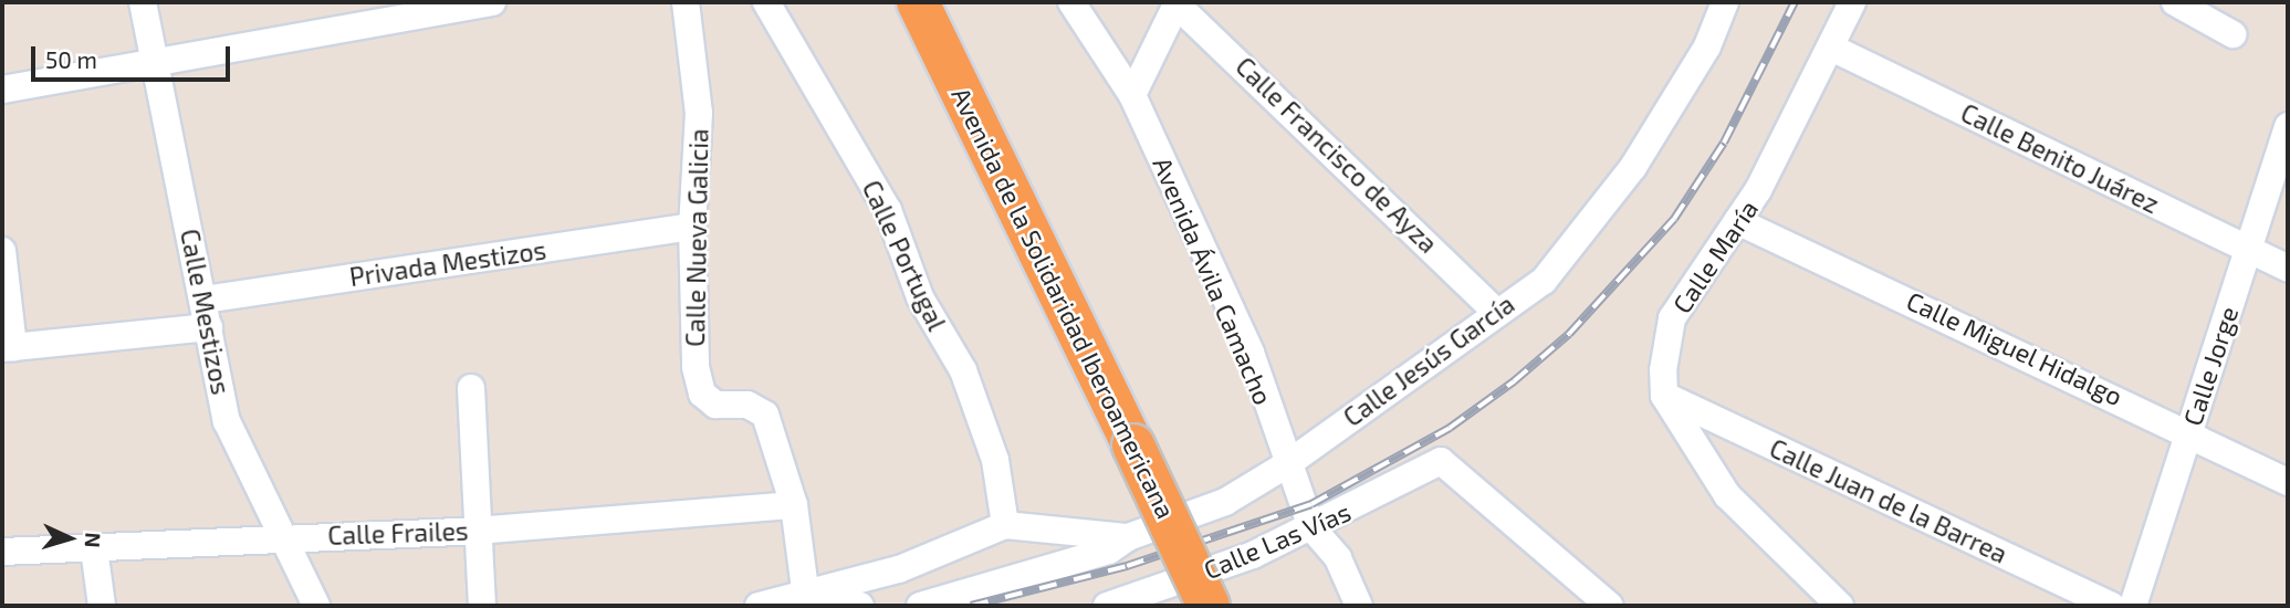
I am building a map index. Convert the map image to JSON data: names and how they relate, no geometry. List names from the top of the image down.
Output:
{
  "streets": {
    "highway": ["Avenida de la Solidaridad Iberoamericana"],
    "street": [
      "Calle Francisco de Ayza",
      "Calle Benito Juárez",
      "Calle Nueva Galicia",
      "Calle Portugal",
      "Calle María",
      "Privada Mestizos",
      "Avenida Ávila Camacho",
      "Calle Mestizos",
      "Calle Miguel Hidalgo",
      "Calle Jesús García",
      "Calle Jorge",
      "Calle Juan de la Barrea",
      "Calle Frailes",
      "Calle Las Vías"
    ]
  },
  "crossings": [
    ["Calle Francisco de Ayza", "Calle Jesús García"],
    ["Calle Benito Juárez", "Calle María"],
    ["Calle Benito Juárez", "Calle Jorge"],
    ["Calle Nueva Galicia", "Privada Mestizos"],
    ["Calle Nueva Galicia", "Calle Frailes"],
    ["Calle Portugal", "Calle Jesús García"],
    ["Calle María", "Calle Miguel Hidalgo"],
    ["Calle María", "Calle Juan de la Barrea"],
    ["Privada Mestizos", "Calle Mestizos"],
    ["Avenida Ávila Camacho", "Calle Jesús García"],
    ["Avenida Ávila Camacho", "Calle Las Vías"],
    ["Calle Mestizos", "Calle Frailes"],
    ["Calle Miguel Hidalgo", "Calle Jorge"]
  ],
  "scale_bar": "50 m",
  "north": "right"
}
